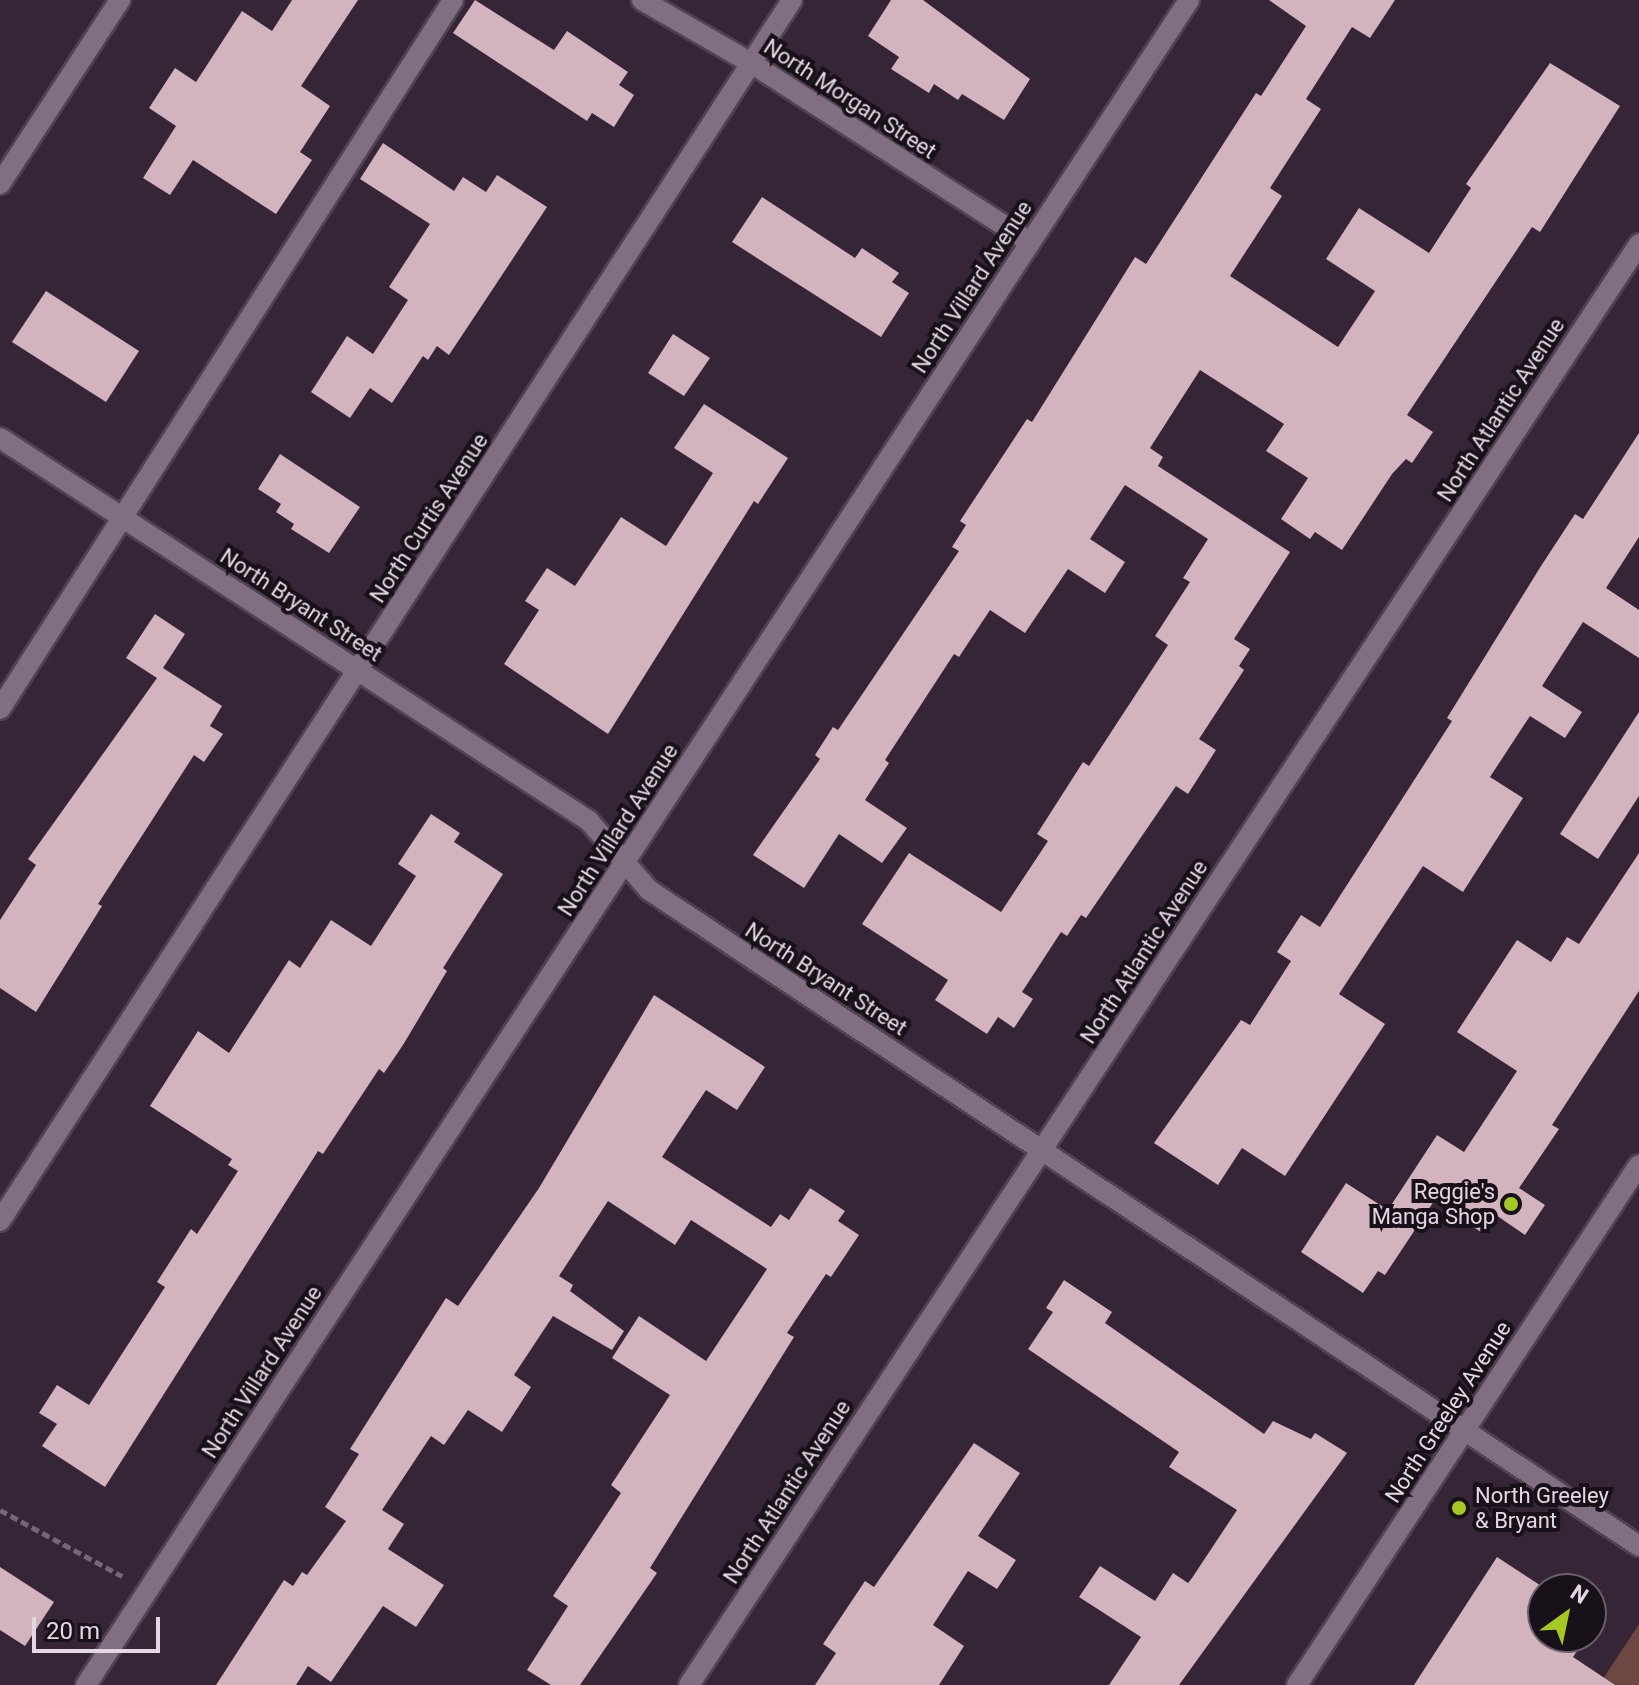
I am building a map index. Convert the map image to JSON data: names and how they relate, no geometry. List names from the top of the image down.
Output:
{
  "streets": {
    "street": [
      "North Morgan Street",
      "North Villard Avenue",
      "North Atlantic Avenue",
      "North Curtis Avenue",
      "North Bryant Street",
      "North Greeley Avenue"
    ]
  },
  "crossings": [
    ["North Morgan Street", "North Villard Avenue"],
    ["North Morgan Street", "North Curtis Avenue"],
    ["North Villard Avenue", "North Bryant Street"],
    ["North Atlantic Avenue", "North Bryant Street"],
    ["North Curtis Avenue", "North Bryant Street"],
    ["North Bryant Street", "North Greeley Avenue"]
  ],
  "places": ["Reggie's Manga Shop", "North Greeley & Bryant"],
  "scale_bar": "20 m",
  "north": "top right"
}
